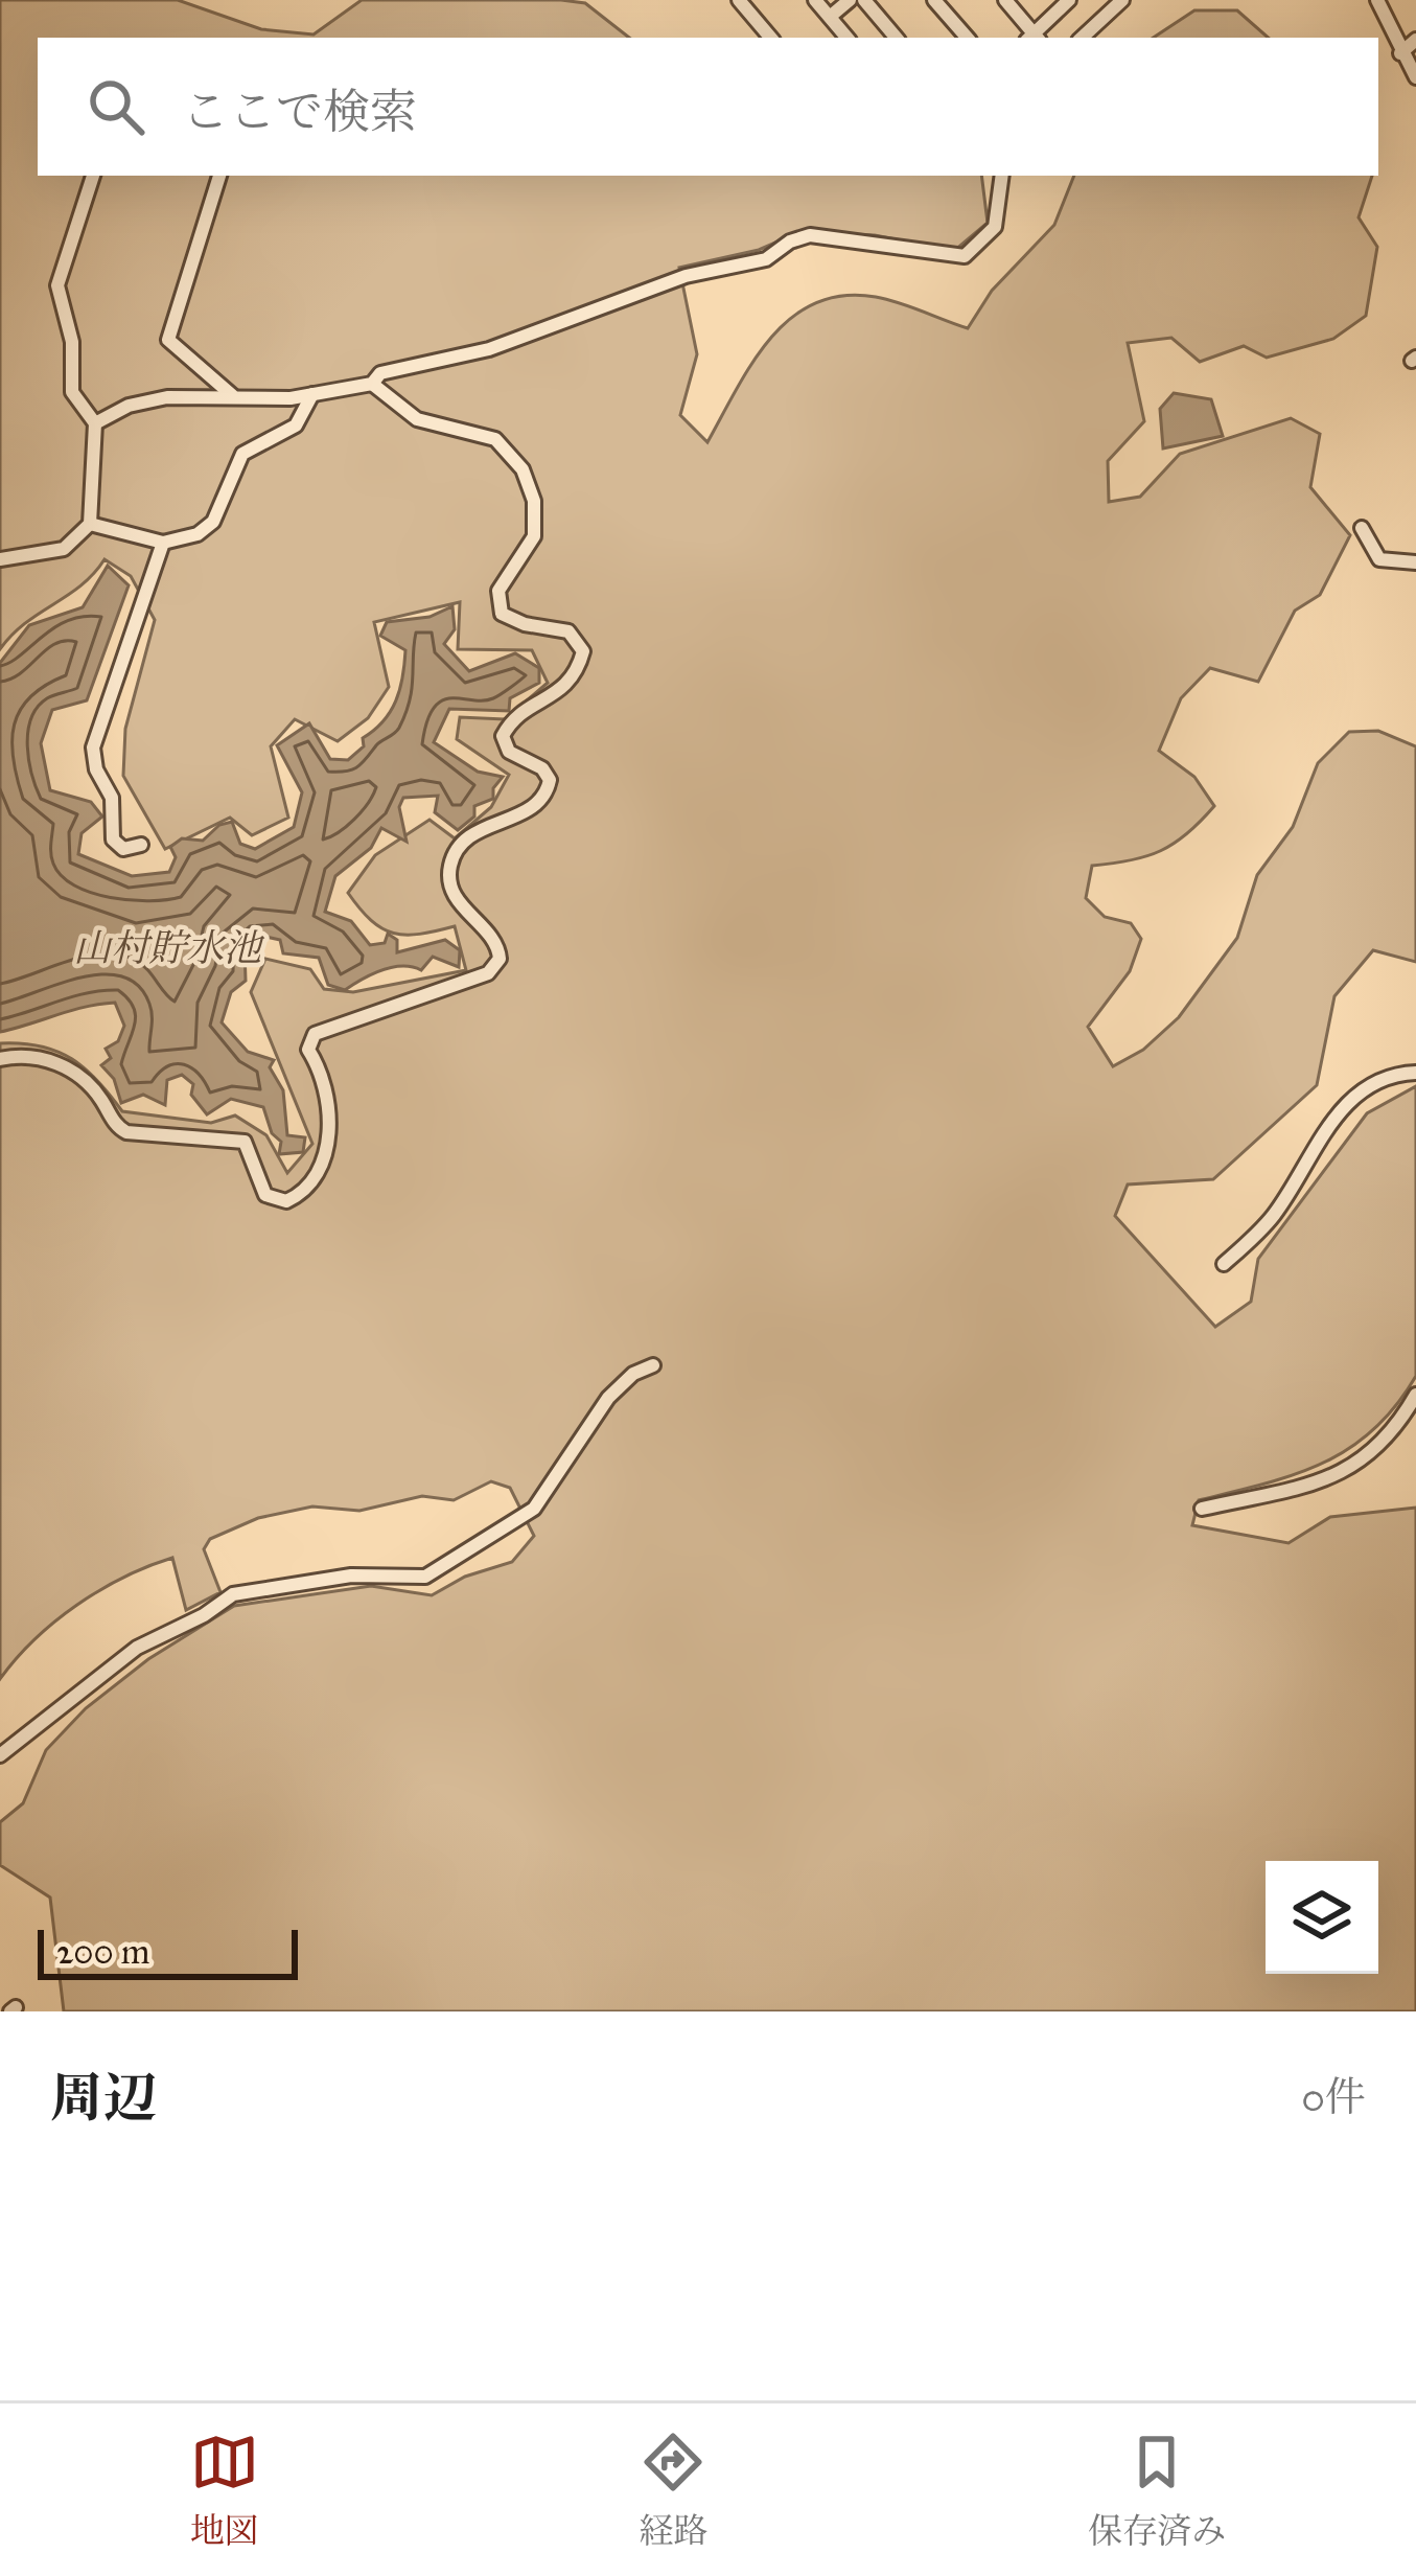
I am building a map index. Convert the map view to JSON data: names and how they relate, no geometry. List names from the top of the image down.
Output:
{
  "water": ["山村貯水池"],
  "scale_bar": "200 m",
  "page": {
    "search": "ここで検索",
    "scale": "200 m",
    "heading": ["周辺", "0件"],
    "nav": ["地図", "経路", "保存済み"]
  }
}
